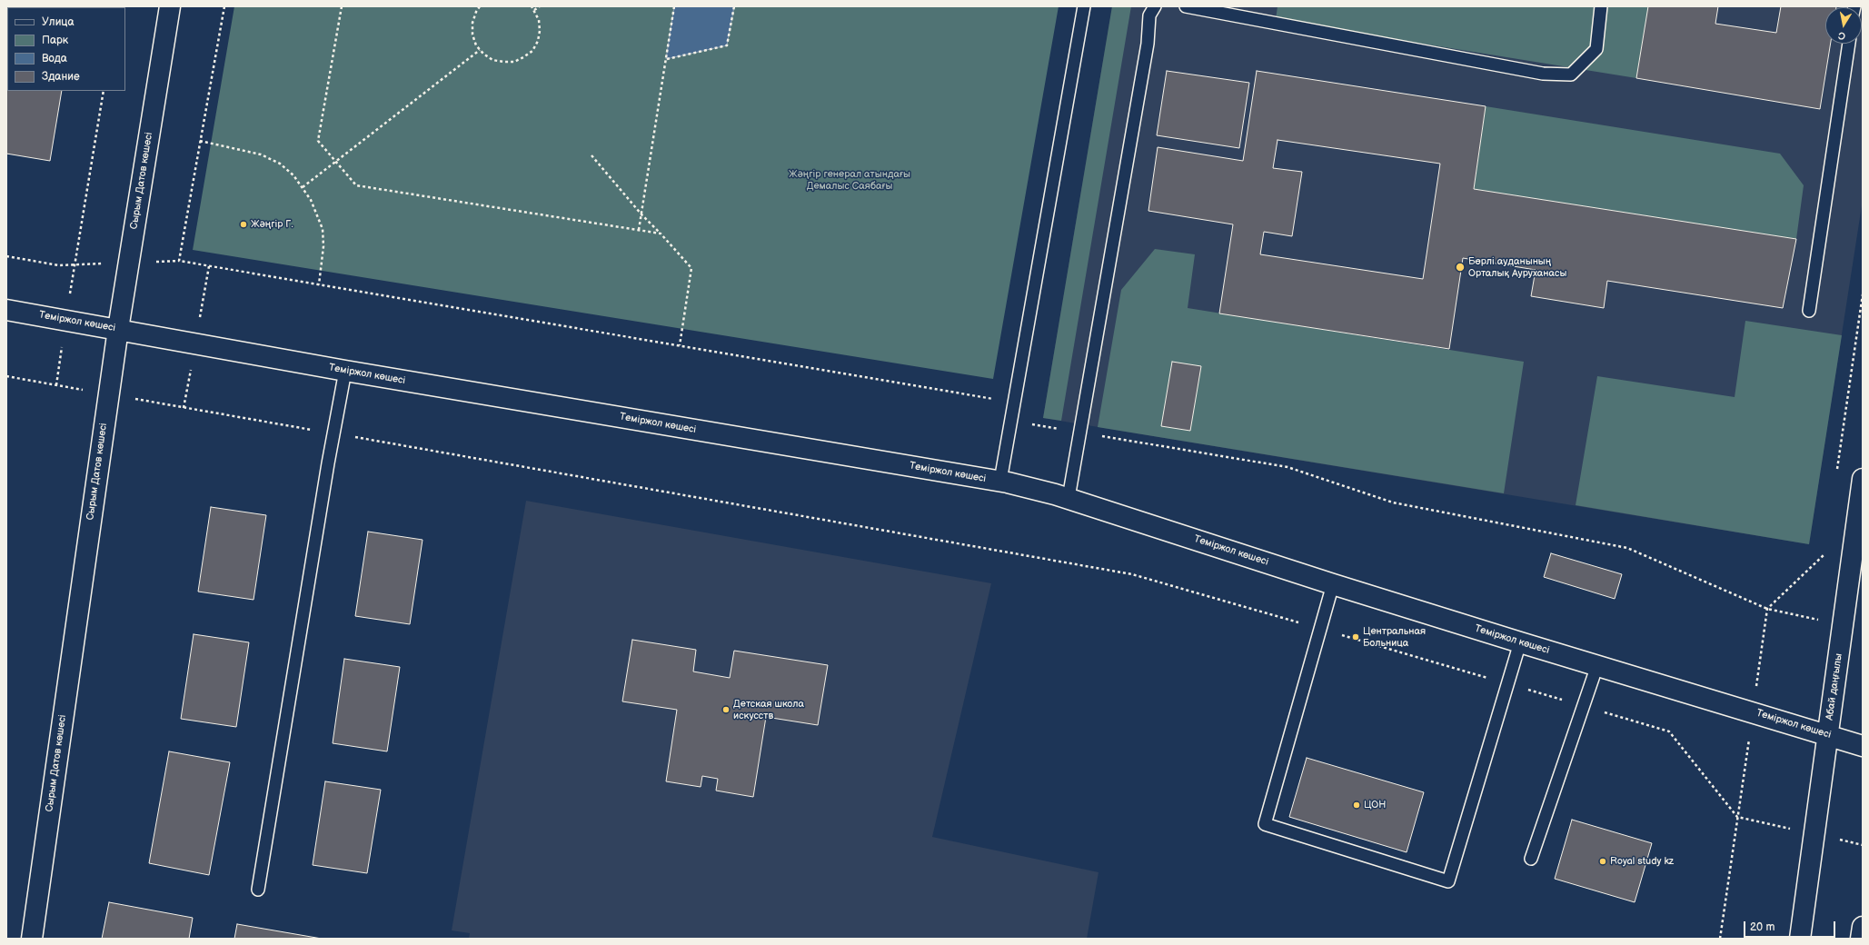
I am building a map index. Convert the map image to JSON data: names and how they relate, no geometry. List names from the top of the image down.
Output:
{
  "streets": {
    "street": ["Сырым Датов көшесі", "Теміржол көшесі", "Абай даңғылы"]
  },
  "crossings": [
    ["Сырым Датов көшесі", "Теміржол көшесі"],
    ["Теміржол көшесі", "Абай даңғылы"]
  ],
  "parks": ["Жәңгір генерал атындағы Демалыс Саябағы"],
  "places": [
    "Жәңгір Г.",
    "Бөрлі ауданының Орталық Ауруханасы",
    "Центральная Больница",
    "Детская школа искусств",
    "ЦОН",
    "Royal study kz"
  ],
  "legend": [
    "Улица",
    "Парк",
    "Вода",
    "Здание"
  ],
  "scale_bar": "20 m",
  "north": "bottom"
}
